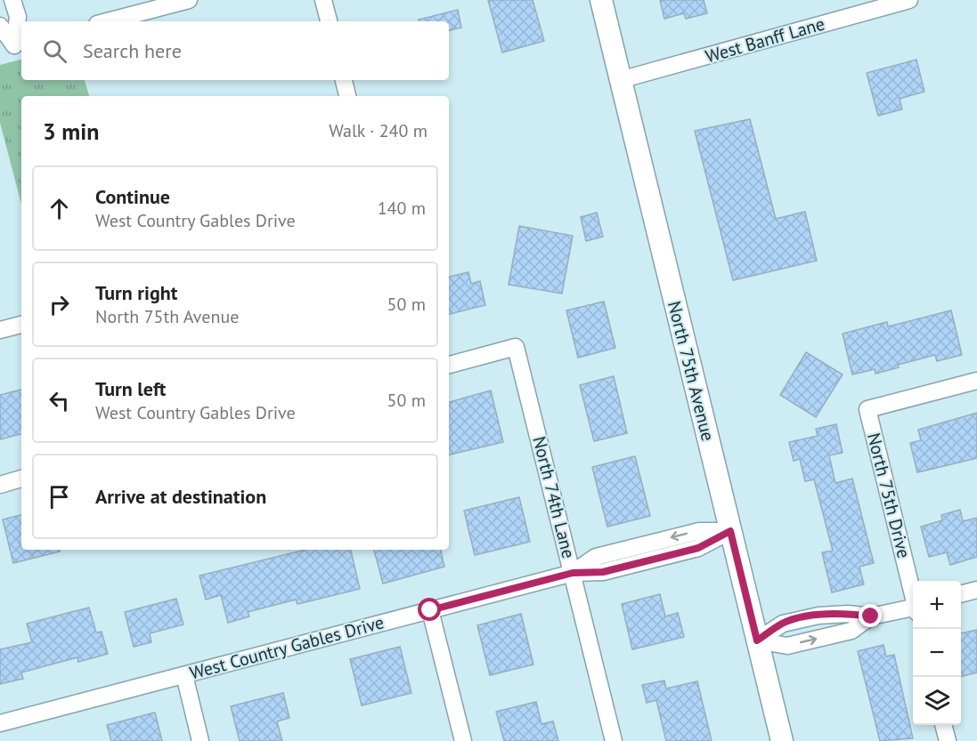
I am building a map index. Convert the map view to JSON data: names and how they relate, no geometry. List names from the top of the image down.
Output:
{
  "streets": {
    "main road": ["North 75th Avenue"],
    "street": [
      "West Banff Lane",
      "North 75th Drive",
      "North 74th Lane",
      "West Country Gables Drive"
    ]
  },
  "crossings": [
    ["West Banff Lane", "North 75th Avenue"],
    ["North 75th Avenue", "West Country Gables Drive"],
    ["North 74th Lane", "West Country Gables Drive"]
  ],
  "page": {
    "search": "Search here",
    "heading": ["3 min", "Walk · 240 m"],
    "list": [
      ["Continue", "West Country Gables Drive", "140 m"],
      ["Turn right", "North 75th Avenue", "50 m"],
      ["Turn left", "West Country Gables Drive", "50 m"],
      "Arrive at destination"
    ],
    "map_buttons": ["+", "−"]
  }
}
